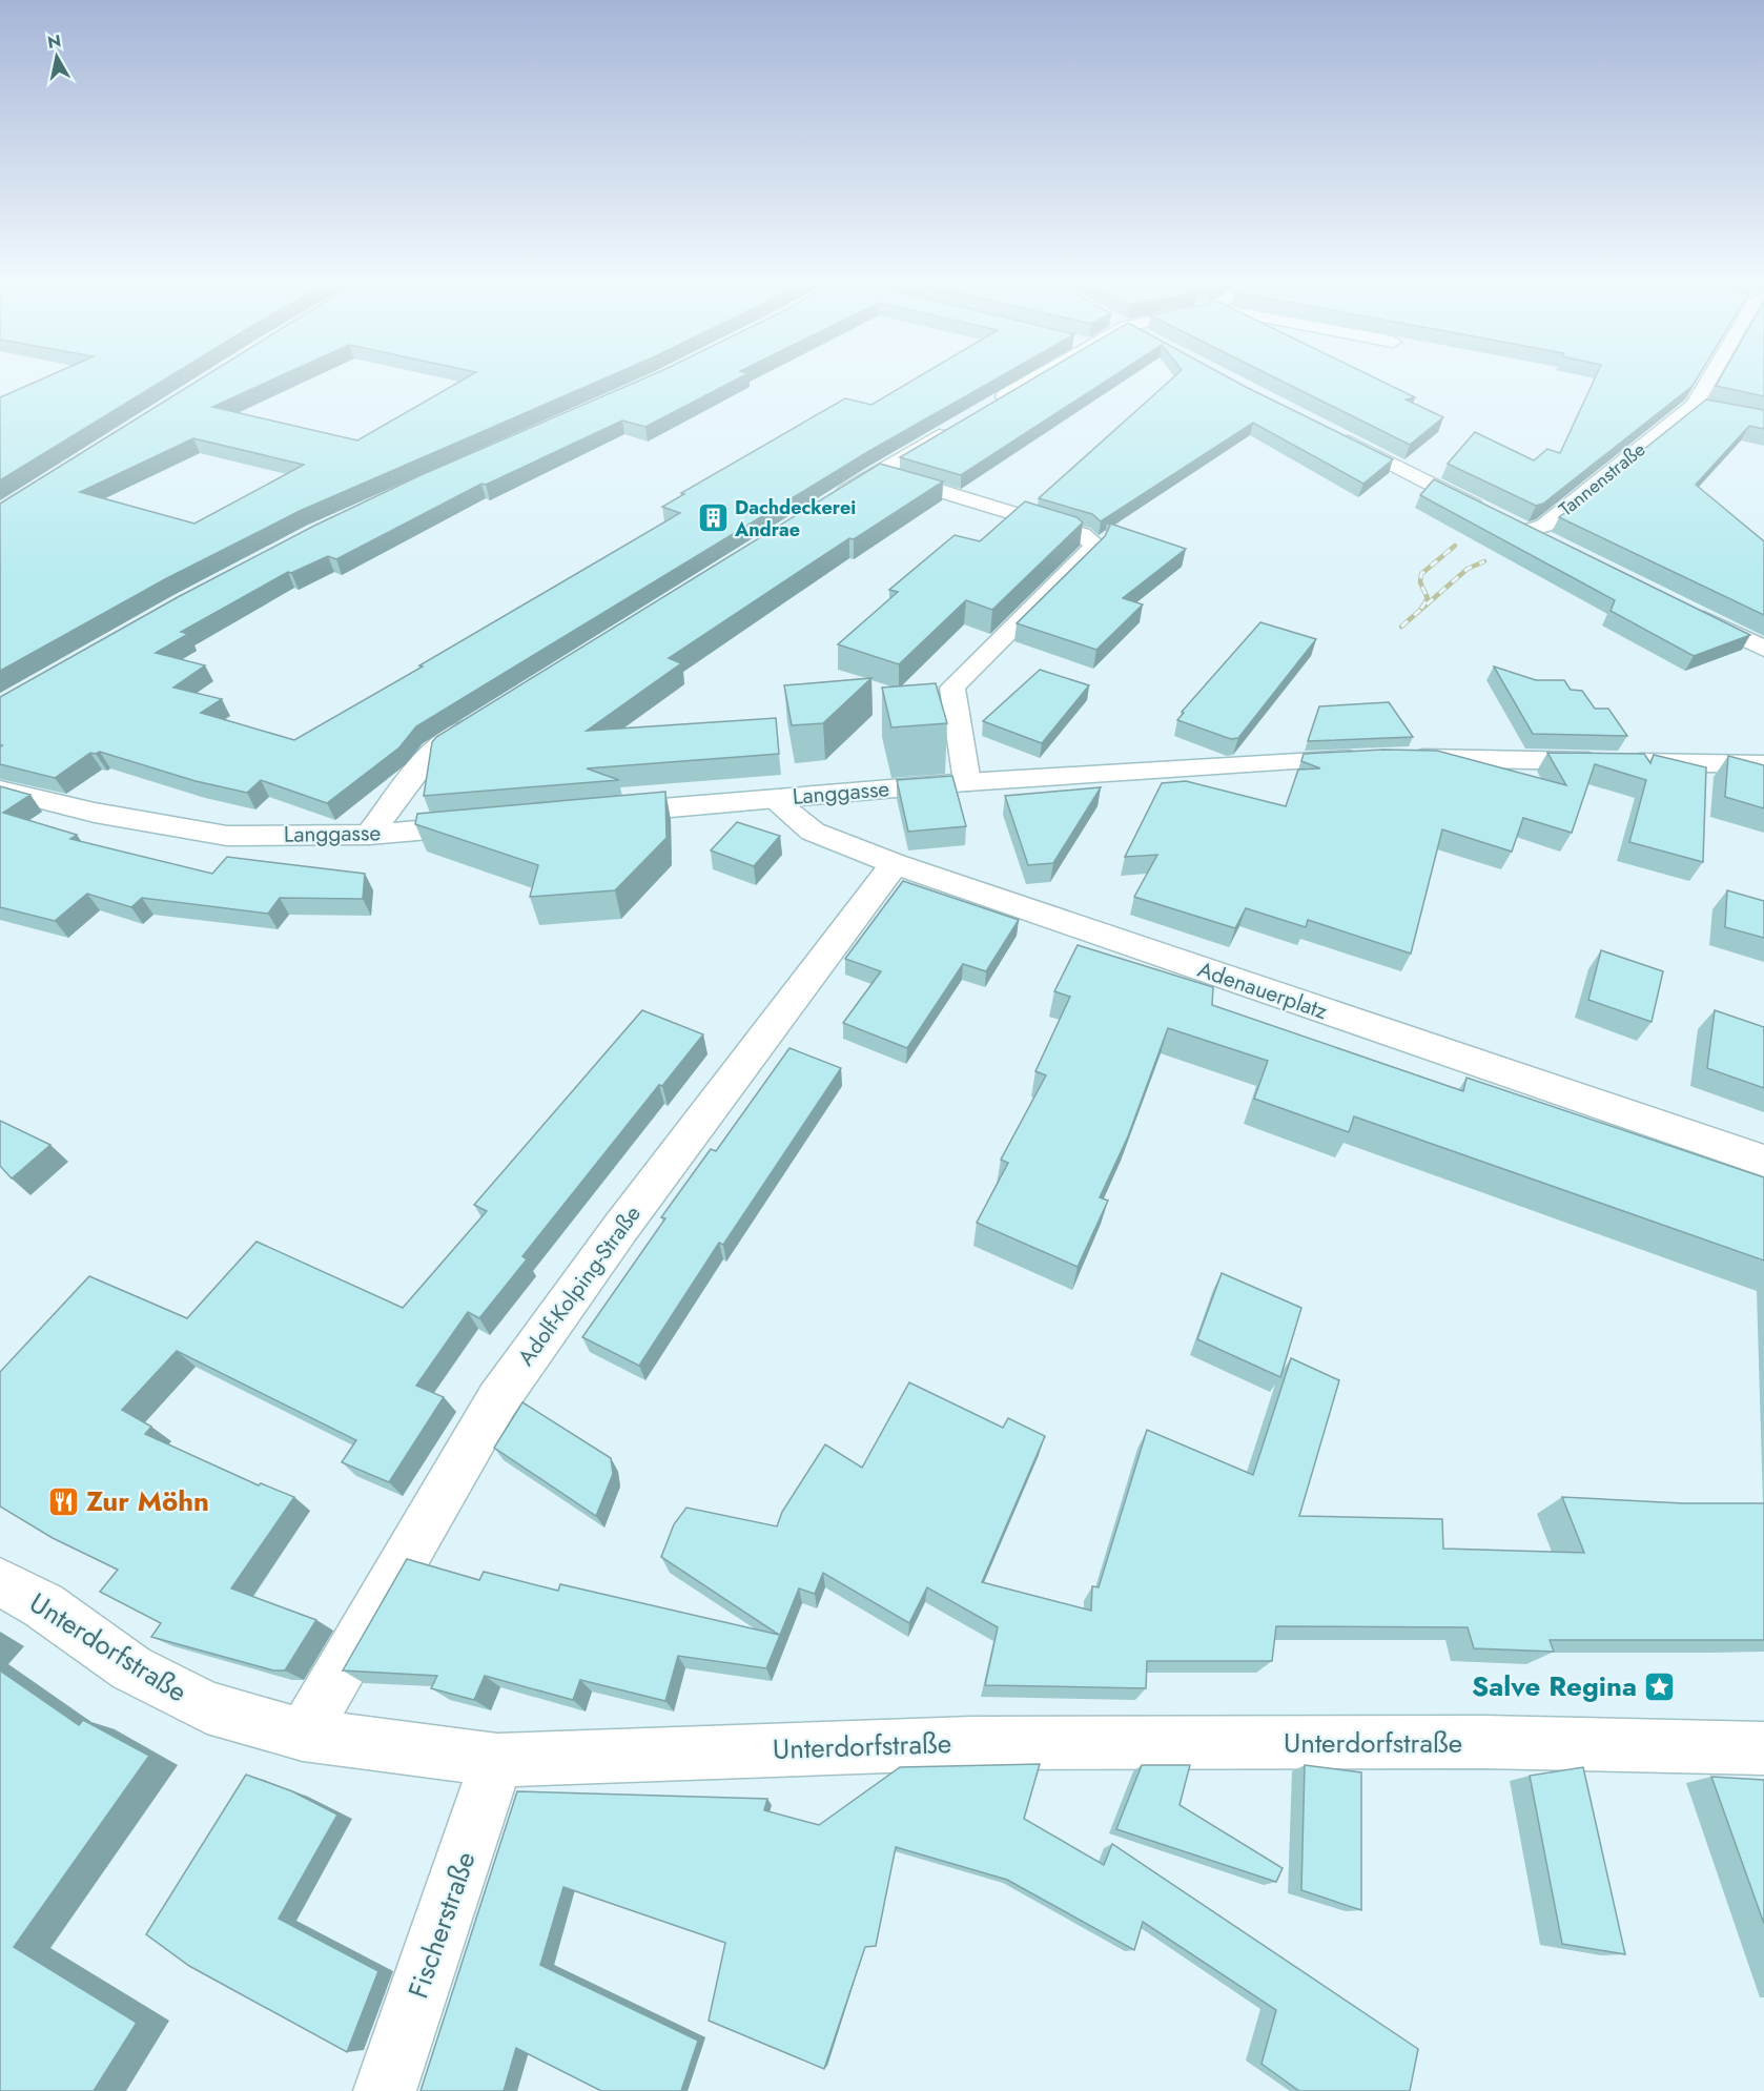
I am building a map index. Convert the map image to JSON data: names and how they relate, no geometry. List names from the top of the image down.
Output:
{
  "streets": {
    "street": [
      "Tannenstraße",
      "Langgasse",
      "Adenauerplatz",
      "Adolf-Kolping-Straße",
      "Unterdorfstraße",
      "Fischerstraße"
    ]
  },
  "crossings": [
    ["Langgasse", "Adenauerplatz"],
    ["Adenauerplatz", "Adolf-Kolping-Straße"],
    ["Adolf-Kolping-Straße", "Unterdorfstraße"],
    ["Unterdorfstraße", "Fischerstraße"]
  ],
  "places": {
    "building": ["Dachdeckerei Andrae"],
    "restaurant": ["Zur Möhn"],
    "place": ["Salve Regina"]
  },
  "north": "top"
}
